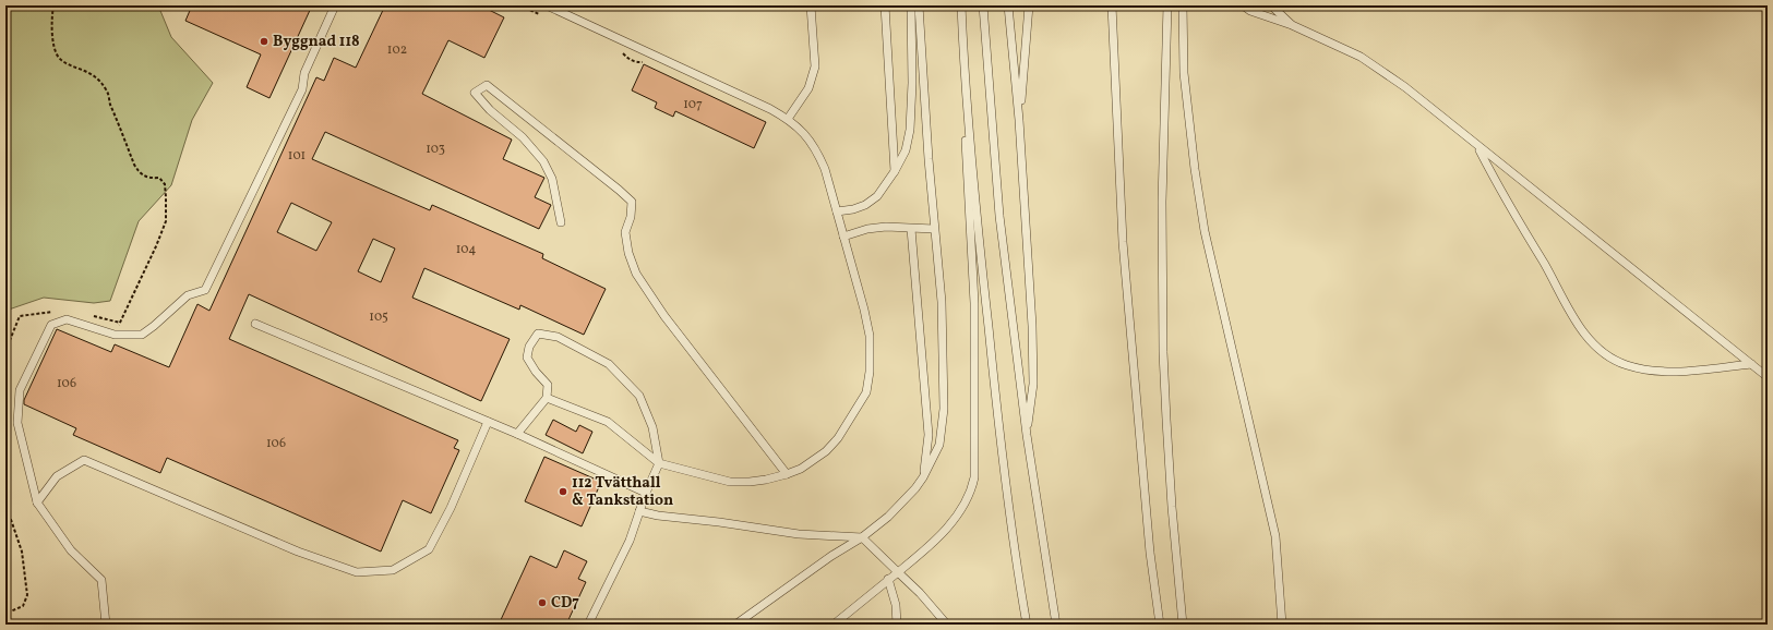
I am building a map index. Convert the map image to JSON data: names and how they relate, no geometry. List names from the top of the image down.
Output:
{
  "places": ["Byggnad 118", "112 Tvätthall & Tankstation", "CD7"],
  "house_numbers": [
    "102",
    "107",
    "103",
    "101",
    "104",
    "105",
    "106",
    "106"
  ]
}
